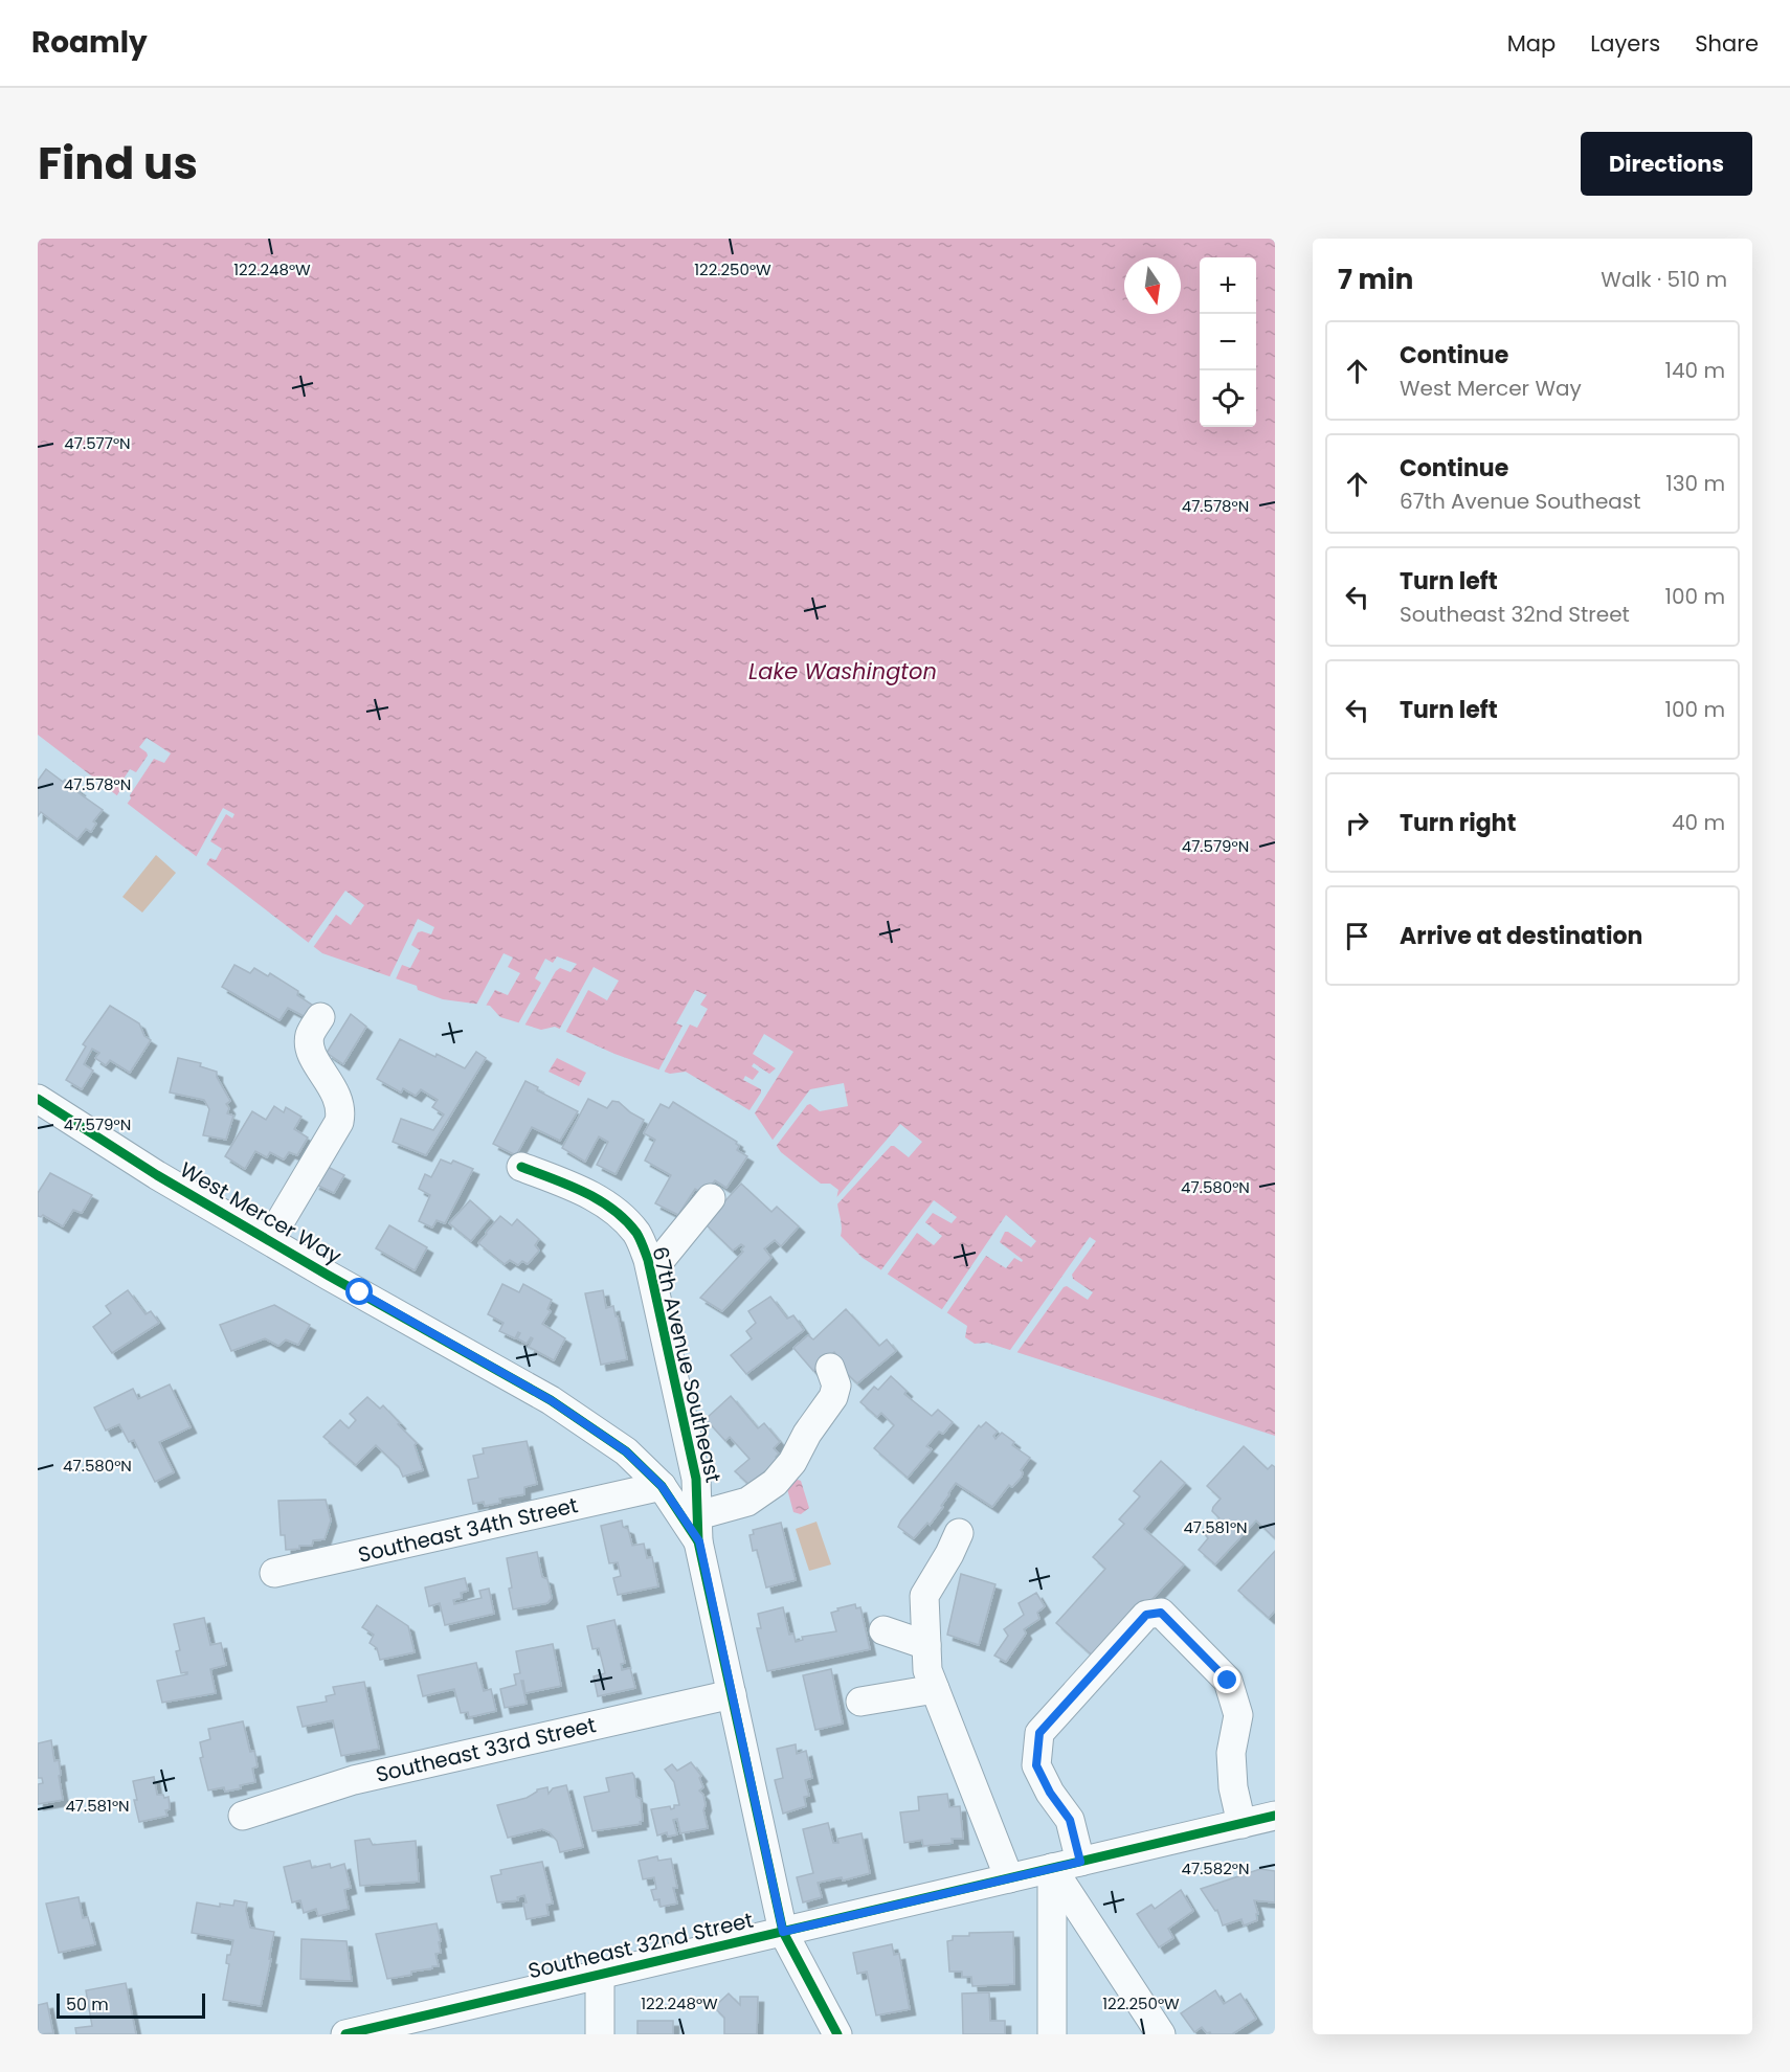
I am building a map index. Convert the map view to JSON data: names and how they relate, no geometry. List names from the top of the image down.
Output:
{
  "streets": {
    "street": [
      "West Mercer Way",
      "67th Avenue Southeast",
      "Southeast 34th Street",
      "Southeast 33rd Street",
      "Southeast 32nd Street"
    ]
  },
  "crossings": [
    ["West Mercer Way", "67th Avenue Southeast"],
    ["West Mercer Way", "Southeast 34th Street"],
    ["67th Avenue Southeast", "Southeast 33rd Street"],
    ["67th Avenue Southeast", "Southeast 32nd Street"]
  ],
  "water": ["Lake Washington"],
  "scale_bar": "50 m",
  "north": "bottom",
  "page": {
    "header": "Roamly",
    "nav": ["Map", "Layers", "Share"],
    "title": "Find us",
    "buttons": "Directions",
    "heading": ["7 min", "Walk · 510 m"],
    "map_buttons": ["+", "−"],
    "list": [
      ["Continue", "West Mercer Way", "140 m"],
      ["Continue", "67th Avenue Southeast", "130 m"],
      ["Turn left", "Southeast 32nd Street", "100 m"],
      ["Turn left", "100 m"],
      ["Turn right", "40 m"],
      "Arrive at destination"
    ],
    "scale": "50 m"
  },
  "coordinates": [
    "122.248°W",
    "122.250°W",
    "47.577°N",
    "47.578°N",
    "47.579°N",
    "47.580°N",
    "47.581°N",
    "47.582°N"
  ]
}
